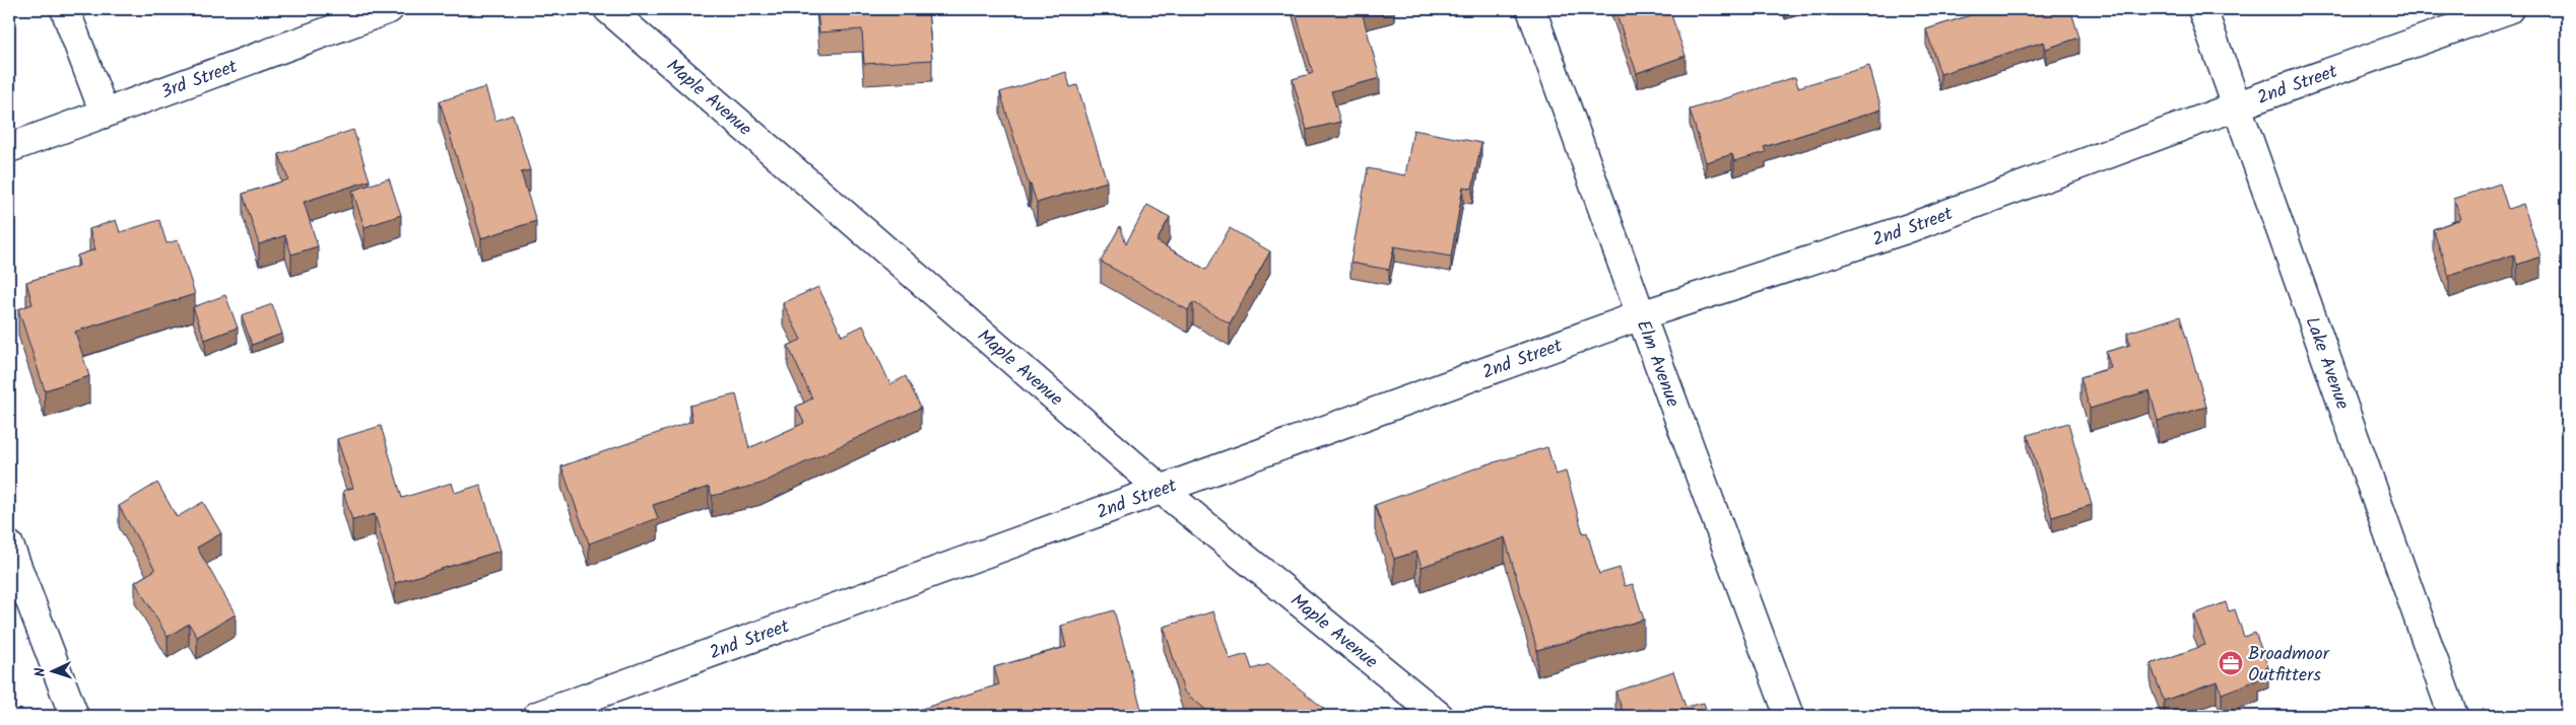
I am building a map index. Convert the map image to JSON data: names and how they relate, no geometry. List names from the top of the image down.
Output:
{
  "streets": {
    "street": [
      "3rd Street",
      "2nd Street",
      "Maple Avenue",
      "Lake Avenue",
      "Elm Avenue"
    ]
  },
  "crossings": [
    ["2nd Street", "Maple Avenue"],
    ["2nd Street", "Lake Avenue"],
    ["2nd Street", "Elm Avenue"]
  ],
  "places": {
    "office": ["Broadmoor Outfitters"]
  },
  "north": "left"
}
